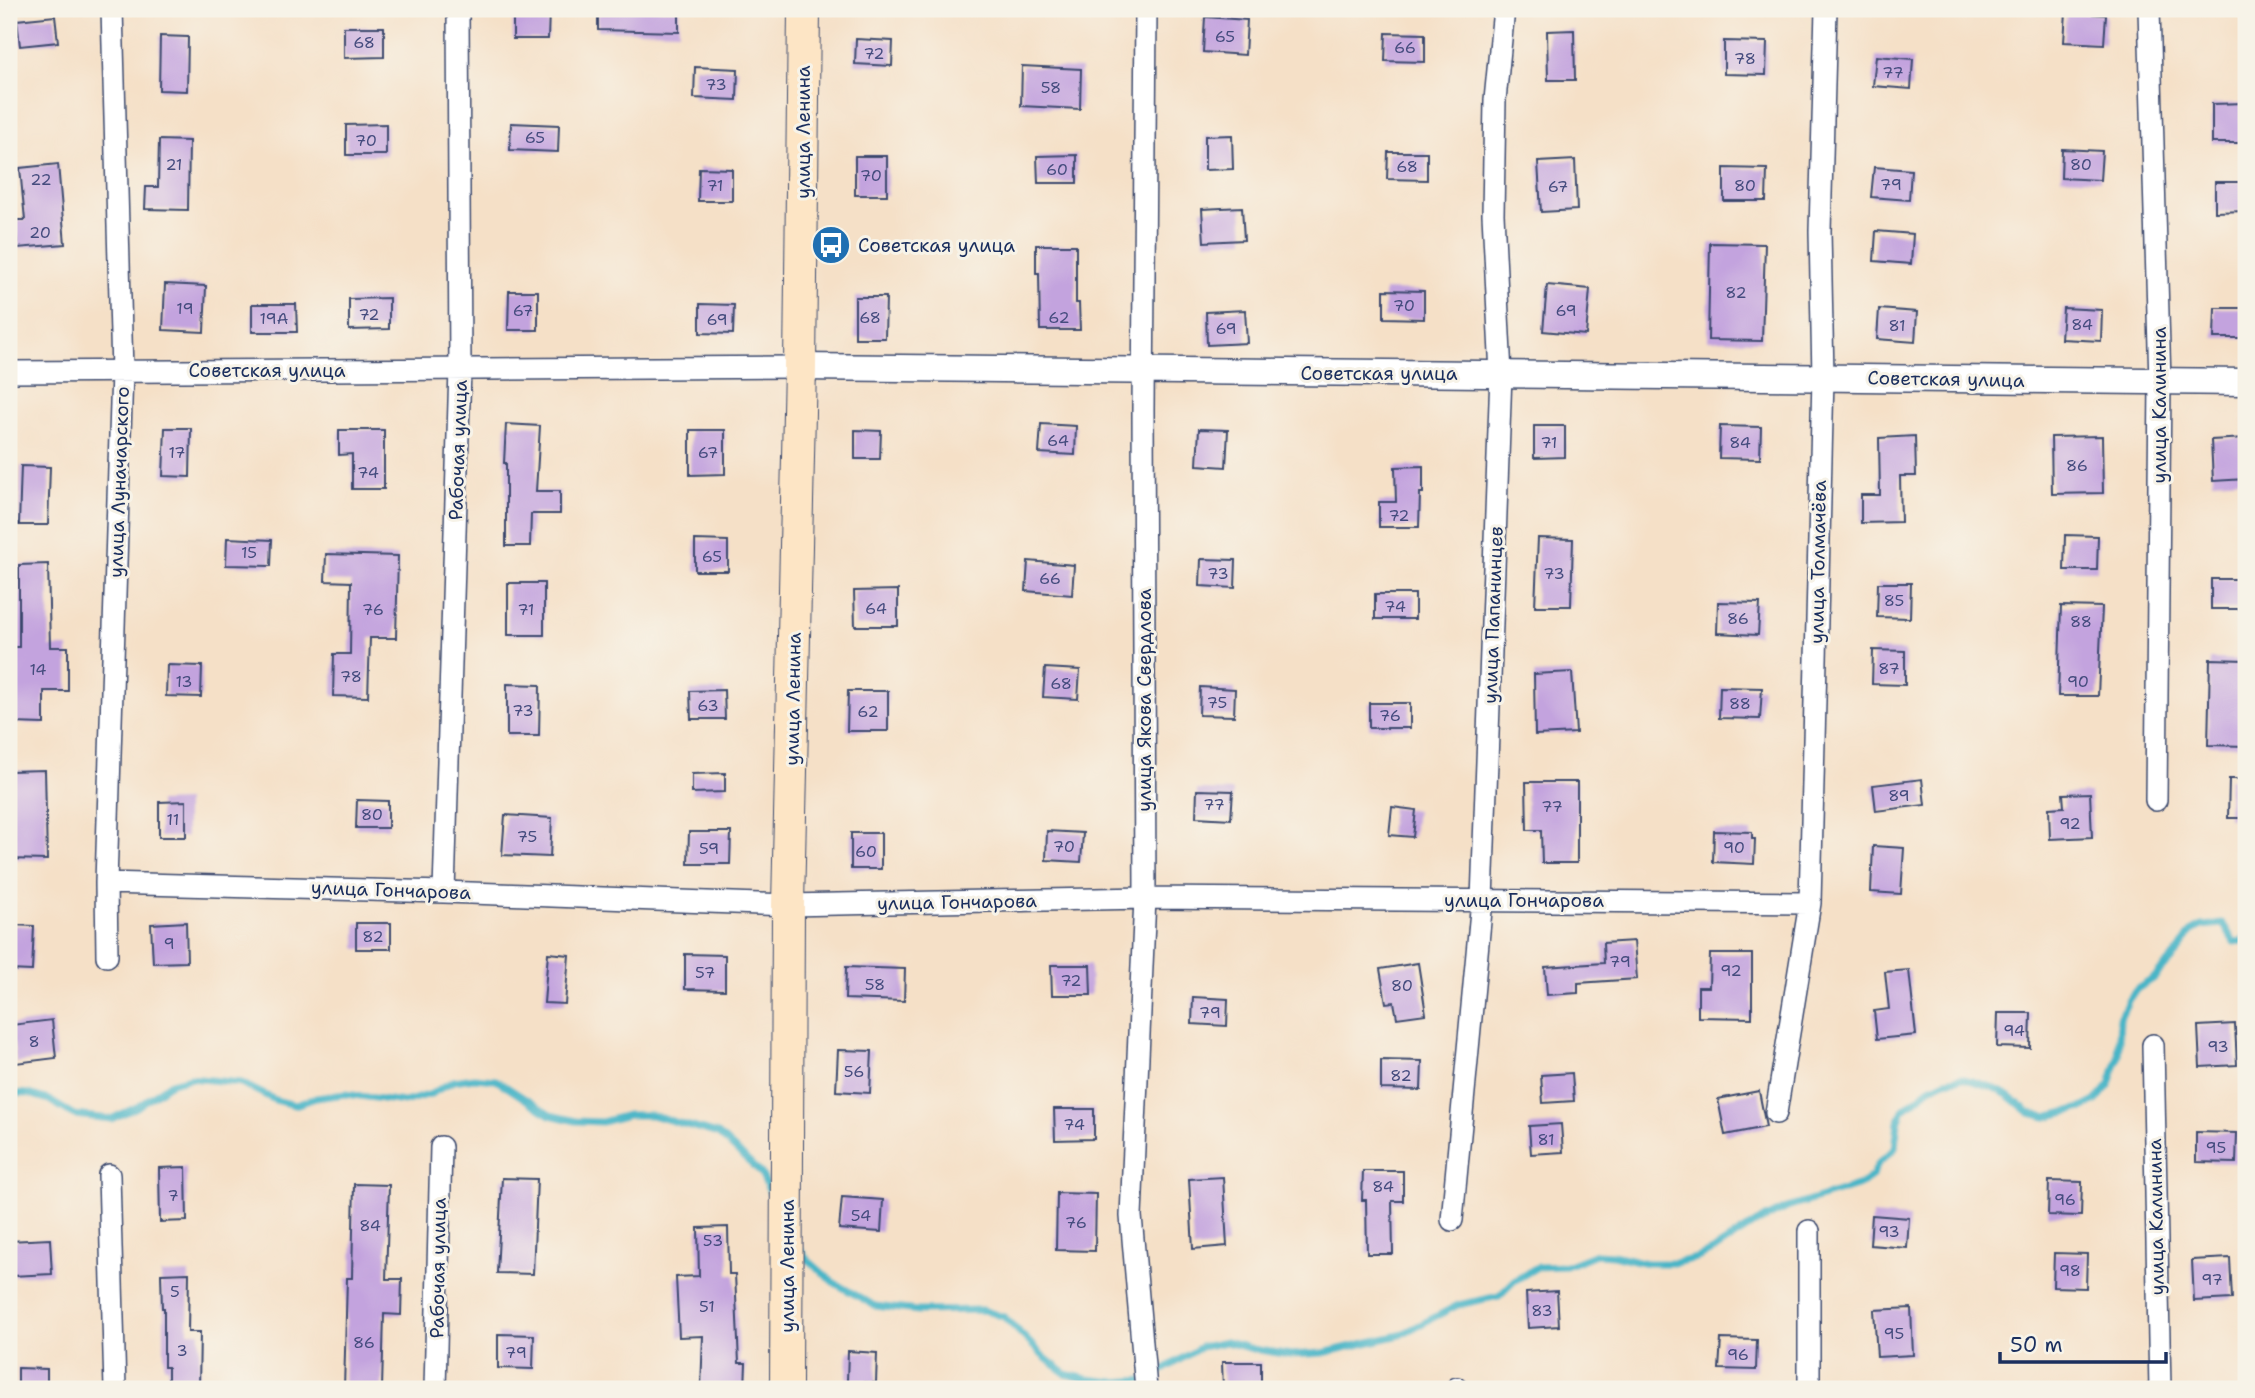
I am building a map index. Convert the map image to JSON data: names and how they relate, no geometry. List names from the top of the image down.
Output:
{
  "streets": {
    "main road": ["улица Ленина"],
    "street": [
      "Советская улица",
      "улица Калинина",
      "Рабочая улица",
      "улица Луначарского",
      "улица Толмачёва",
      "улица Папанинцев",
      "улица Якова Свердлова",
      "улица Гончарова"
    ]
  },
  "crossings": [
    ["улица Ленина", "Советская улица"],
    ["улица Ленина", "улица Гончарова"],
    ["Советская улица", "улица Калинина"],
    ["Советская улица", "Рабочая улица"],
    ["Советская улица", "улица Луначарского"],
    ["Советская улица", "улица Толмачёва"],
    ["Советская улица", "улица Папанинцев"],
    ["Советская улица", "улица Якова Свердлова"],
    ["Рабочая улица", "улица Гончарова"],
    ["улица Луначарского", "улица Гончарова"],
    ["улица Толмачёва", "улица Гончарова"],
    ["улица Папанинцев", "улица Гончарова"],
    ["улица Якова Свердлова", "улица Гончарова"]
  ],
  "places": {
    "bus stop": ["Советская улица"]
  },
  "house_numbers": [
    "65",
    "68",
    "66",
    "72",
    "78",
    "77",
    "73",
    "58",
    "65",
    "70",
    "21",
    "80",
    "68",
    "60",
    "70",
    "22",
    "79",
    "71",
    "80",
    "67",
    "20",
    "82",
    "70",
    "19",
    "67",
    "69",
    "72",
    "68",
    "62",
    "19А",
    "69",
    "84",
    "81",
    "69",
    "64",
    "71",
    "84",
    "17",
    "67",
    "86",
    "74",
    "72",
    "15",
    "65",
    "73",
    "73",
    "66",
    "85",
    "74",
    "64",
    "76",
    "71",
    "86",
    "88",
    "87",
    "14",
    "78",
    "13",
    "90",
    "68",
    "75",
    "88",
    "63",
    "73",
    "62",
    "76",
    "89",
    "77",
    "77",
    "80",
    "11",
    "92",
    "75",
    "70",
    "90",
    "59",
    "60",
    "82",
    "9",
    "79",
    "92",
    "57",
    "72",
    "58",
    "80",
    "79",
    "94",
    "8",
    "93",
    "56",
    "82",
    "74",
    "81",
    "95",
    "84",
    "7",
    "96",
    "54",
    "76",
    "84",
    "93",
    "53",
    "98",
    "97",
    "5",
    "51",
    "83",
    "95",
    "86",
    "3",
    "79",
    "96"
  ],
  "scale_bar": "50 m"
}
